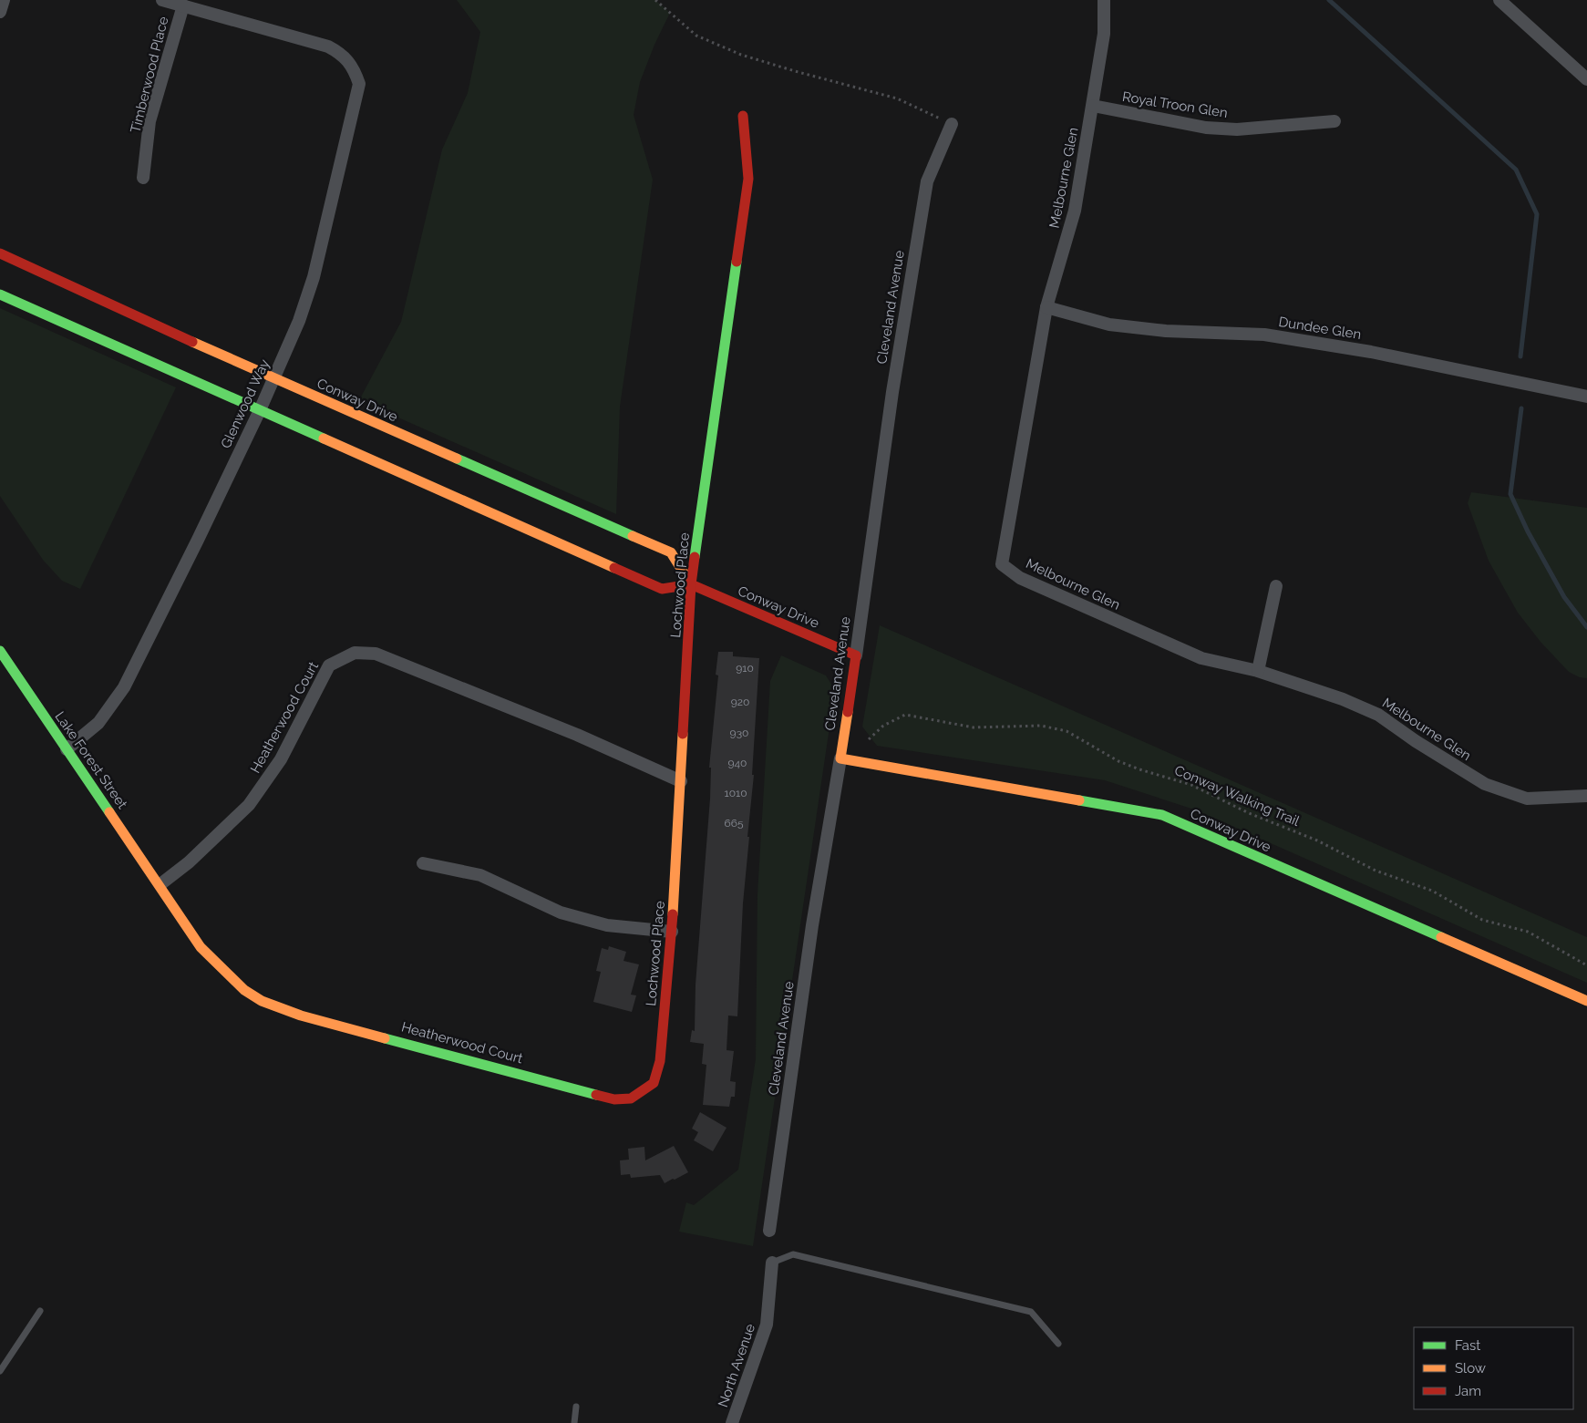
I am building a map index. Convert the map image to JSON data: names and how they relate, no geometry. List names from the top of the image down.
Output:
{
  "streets": {
    "street": [
      "Timberwood Place",
      "Royal Troon Glen",
      "Melbourne Glen",
      "Cleveland Avenue",
      "Dundee Glen",
      "Conway Drive",
      "Glenwood Way",
      "Lochwood Place",
      "Heatherwood Court",
      "Lake Forest Street",
      "North Avenue"
    ],
    "path": ["Conway Walking Trail"]
  },
  "crossings": [
    ["Timberwood Place", "Glenwood Way"],
    ["Royal Troon Glen", "Melbourne Glen"],
    ["Melbourne Glen", "Dundee Glen"],
    ["Cleveland Avenue", "Conway Drive"],
    ["Conway Drive", "Glenwood Way"],
    ["Conway Drive", "Lochwood Place"],
    ["Glenwood Way", "Lake Forest Street"],
    ["Lochwood Place", "Heatherwood Court"],
    ["Heatherwood Court", "Lake Forest Street"]
  ],
  "house_numbers": [
    "910",
    "920",
    "930",
    "940",
    "1010",
    "665"
  ],
  "legend": ["Fast", "Slow", "Jam"]
}
